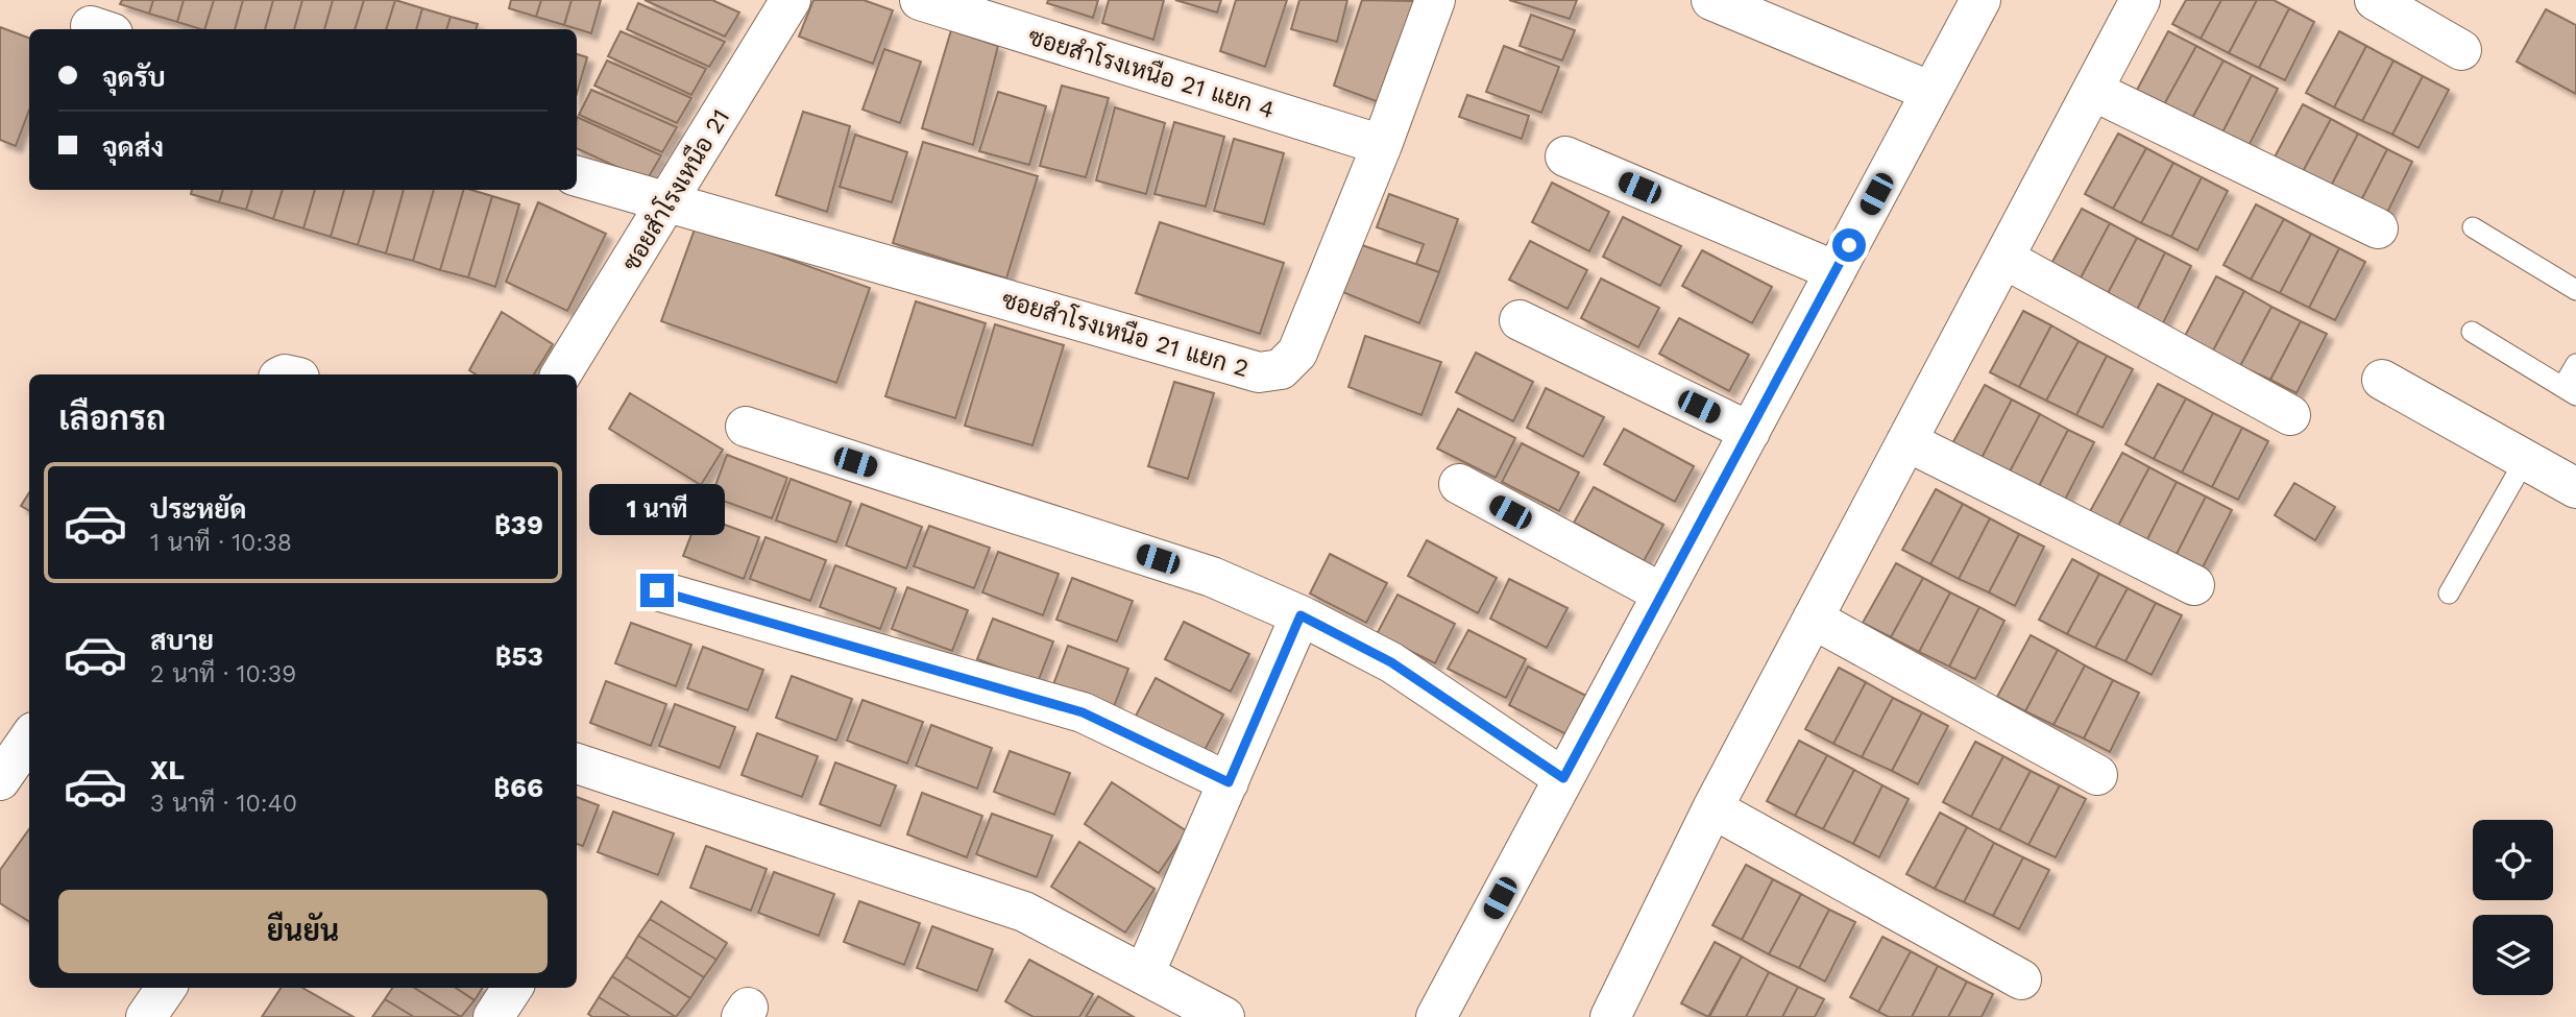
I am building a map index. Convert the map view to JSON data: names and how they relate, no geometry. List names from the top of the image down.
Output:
{
  "streets": {
    "street": ["ซอยสำโรงเหนือ 21 แยก 4", "ซอยสำโรงเหนือ 21", "ซอยสำโรงเหนือ 21 แยก 2"]
  },
  "crossings": [
    ["ซอยสำโรงเหนือ 21 แยก 4", "ซอยสำโรงเหนือ 21 แยก 2"],
    ["ซอยสำโรงเหนือ 21", "ซอยสำโรงเหนือ 21 แยก 2"]
  ],
  "page": {
    "banner": ["จุดรับ", "จุดส่ง"],
    "heading": "เลือกรถ",
    "list": [
      {
        "name": "ประหยัด",
        "note": "1 นาที · 10:38",
        "value": "฿39"
      },
      {
        "name": "สบาย",
        "note": "2 นาที · 10:39",
        "value": "฿53"
      },
      {
        "name": "XL",
        "note": "3 นาที · 10:40",
        "value": "฿66"
      }
    ],
    "bubble": "1 นาที",
    "buttons": "ยืนยัน"
  }
}
